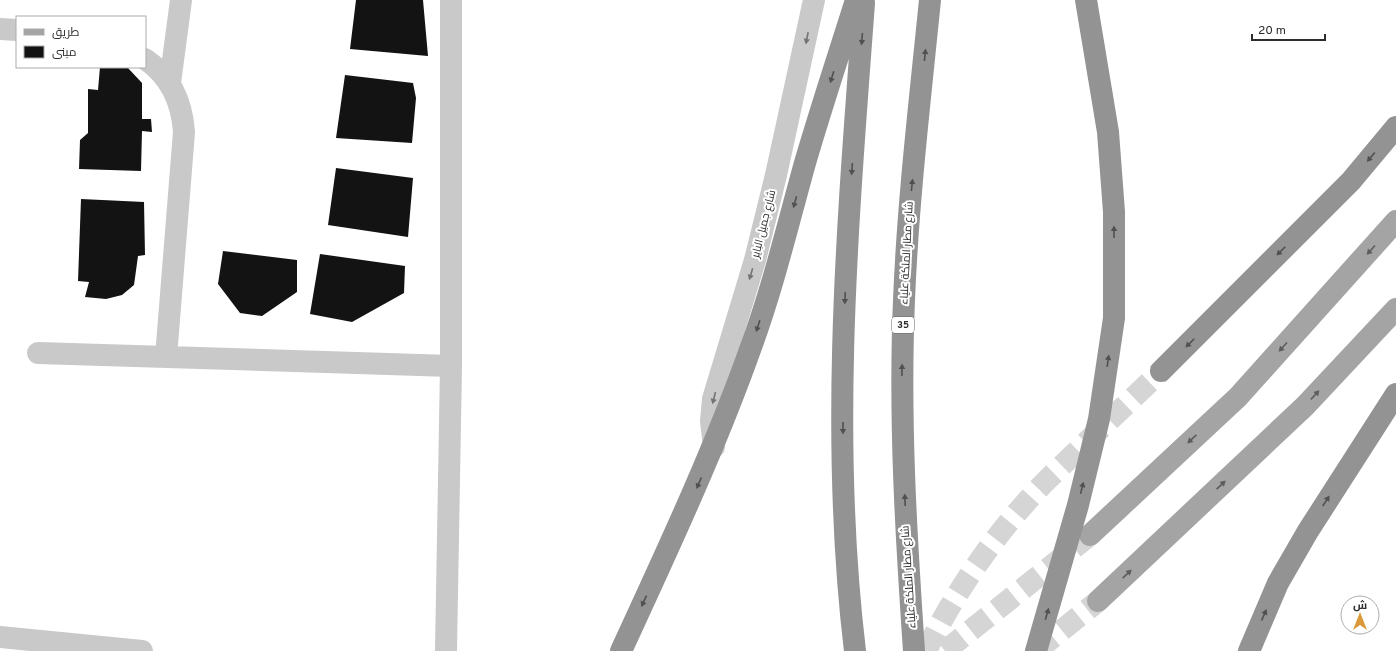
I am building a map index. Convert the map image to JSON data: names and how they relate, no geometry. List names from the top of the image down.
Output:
{
  "streets": {
    "highway": ["شارع مطار الملكة علياء", "35"],
    "street": ["شارع جميل الباير"]
  },
  "one_way": ["شارع جميل الباير"],
  "legend": ["طريق", "مبنى"],
  "scale_bar": "20 m",
  "north": "top"
}
